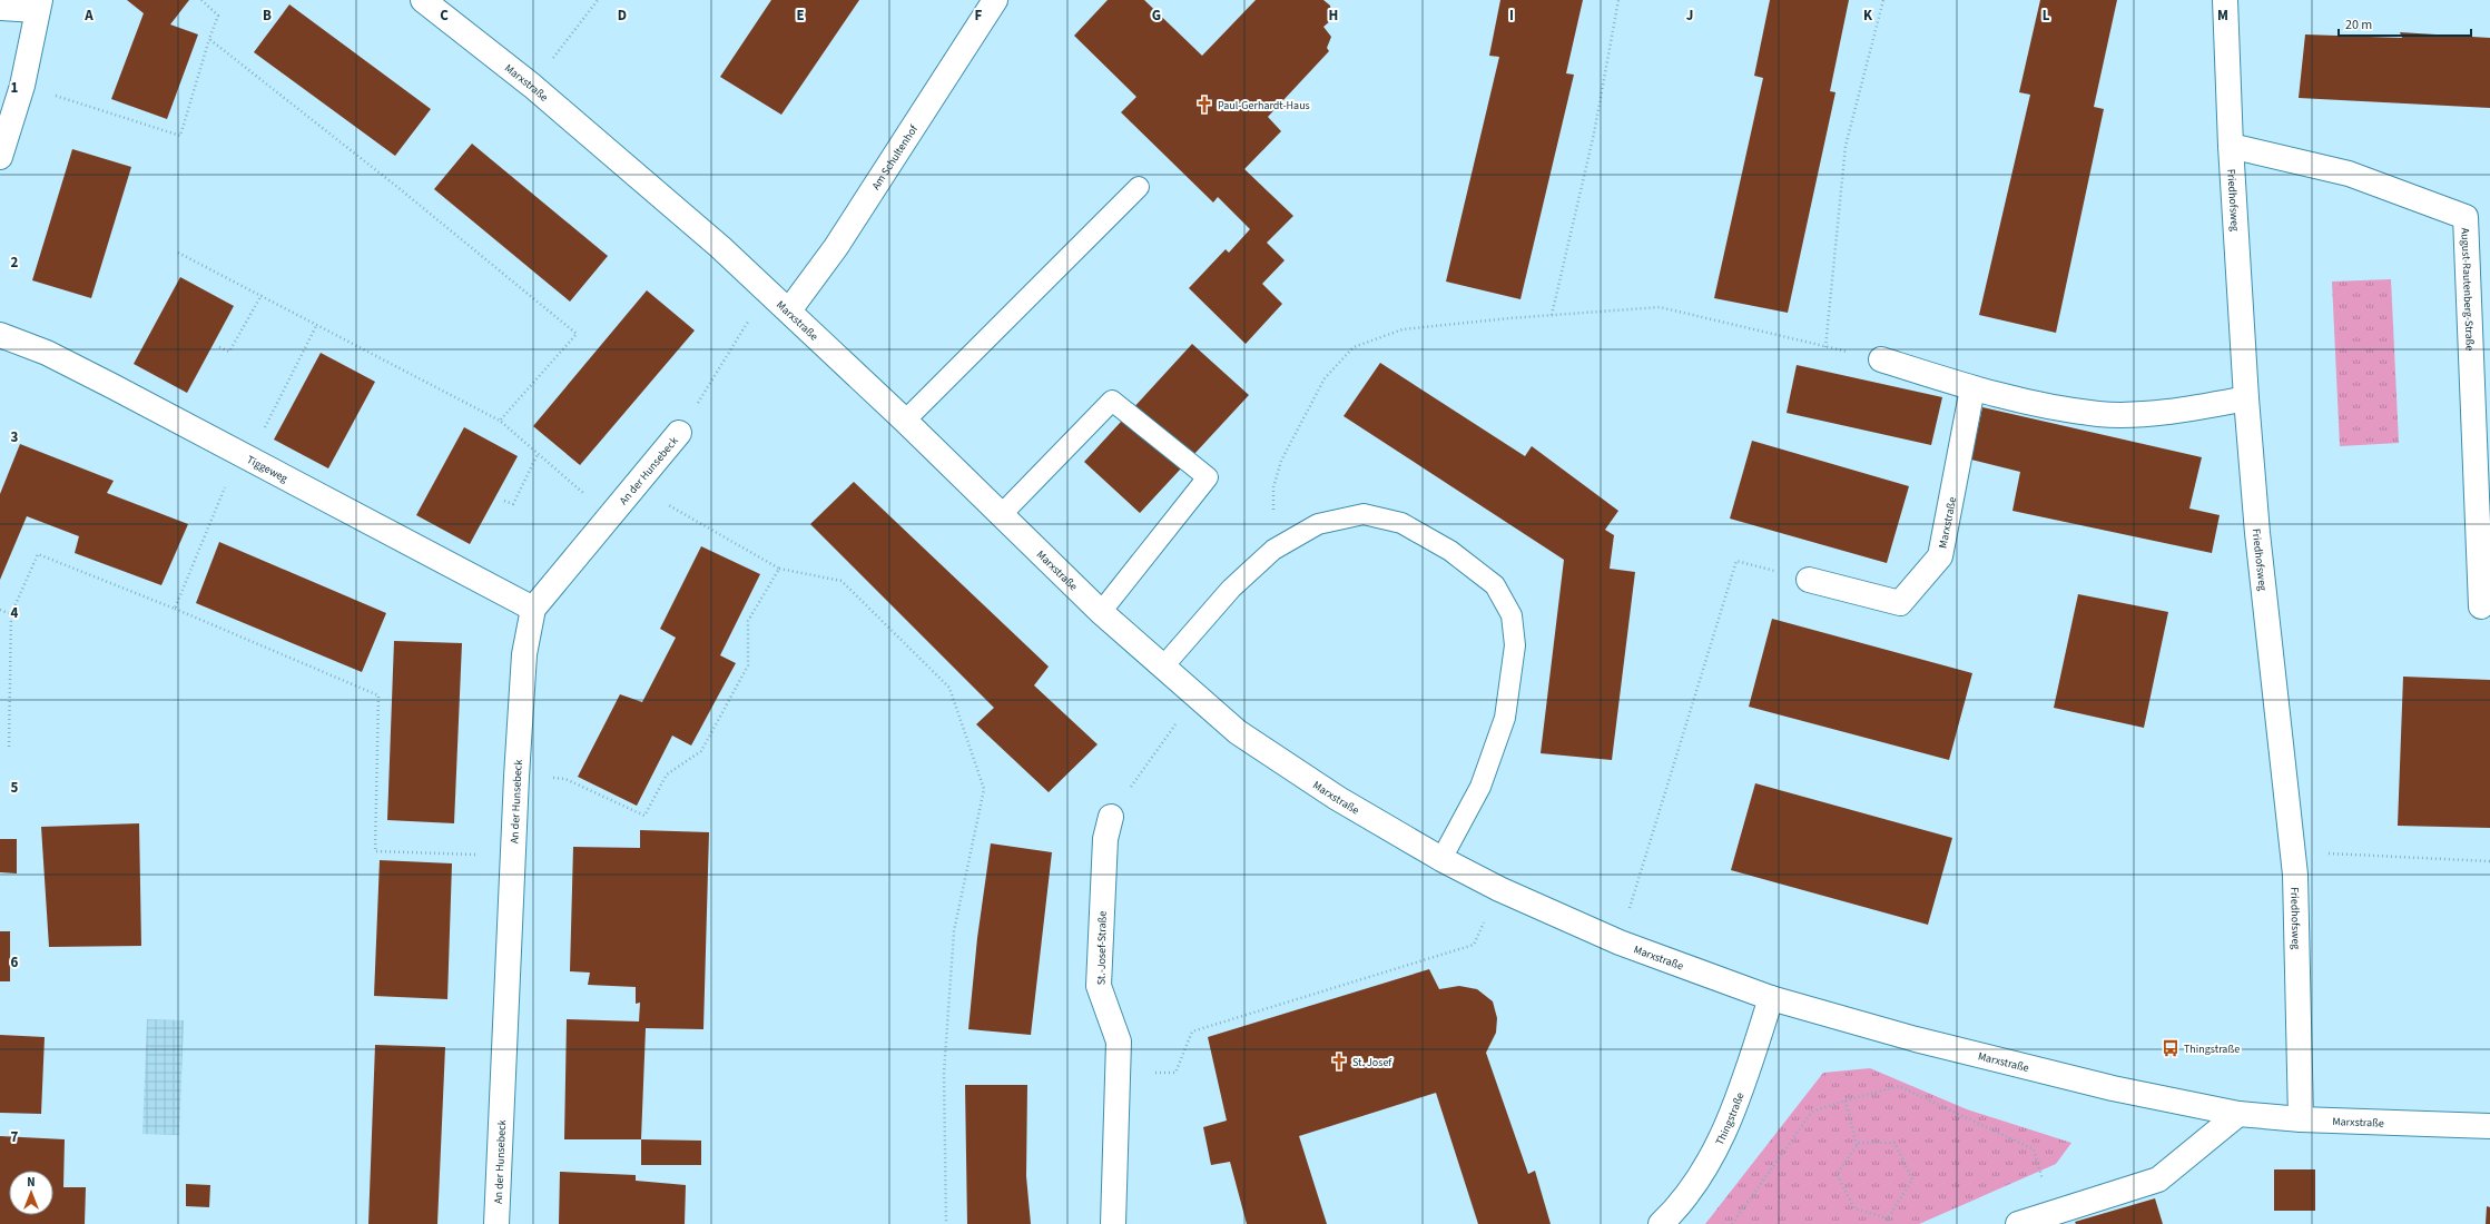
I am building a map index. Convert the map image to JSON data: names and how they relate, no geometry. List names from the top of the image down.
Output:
{
  "streets": {
    "street": [
      "Marxstraße",
      "Am Schultenhof",
      "Friedhofsweg",
      "August-Rautenberg-Straße",
      "Tiggeweg",
      "An der Hunsebeck",
      "St.-Josef-Straße",
      "Thingstraße"
    ]
  },
  "crossings": [
    ["Marxstraße", "Am Schultenhof"],
    ["Marxstraße", "Friedhofsweg"],
    ["Marxstraße", "Thingstraße"],
    ["Friedhofsweg", "August-Rautenberg-Straße"],
    ["Tiggeweg", "An der Hunsebeck"]
  ],
  "places": {
    "church": ["Paul-Gerhardt-Haus", "St. Josef"],
    "bus stop": ["Thingstraße"]
  },
  "scale_bar": "20 m",
  "north": "top",
  "grid": {
    "columns": [
      "A",
      "B",
      "C",
      "D",
      "E",
      "F",
      "G",
      "H",
      "I",
      "J",
      "K",
      "L",
      "M"
    ],
    "rows": [
      "1",
      "2",
      "3",
      "4",
      "5",
      "6",
      "7"
    ]
  }
}
